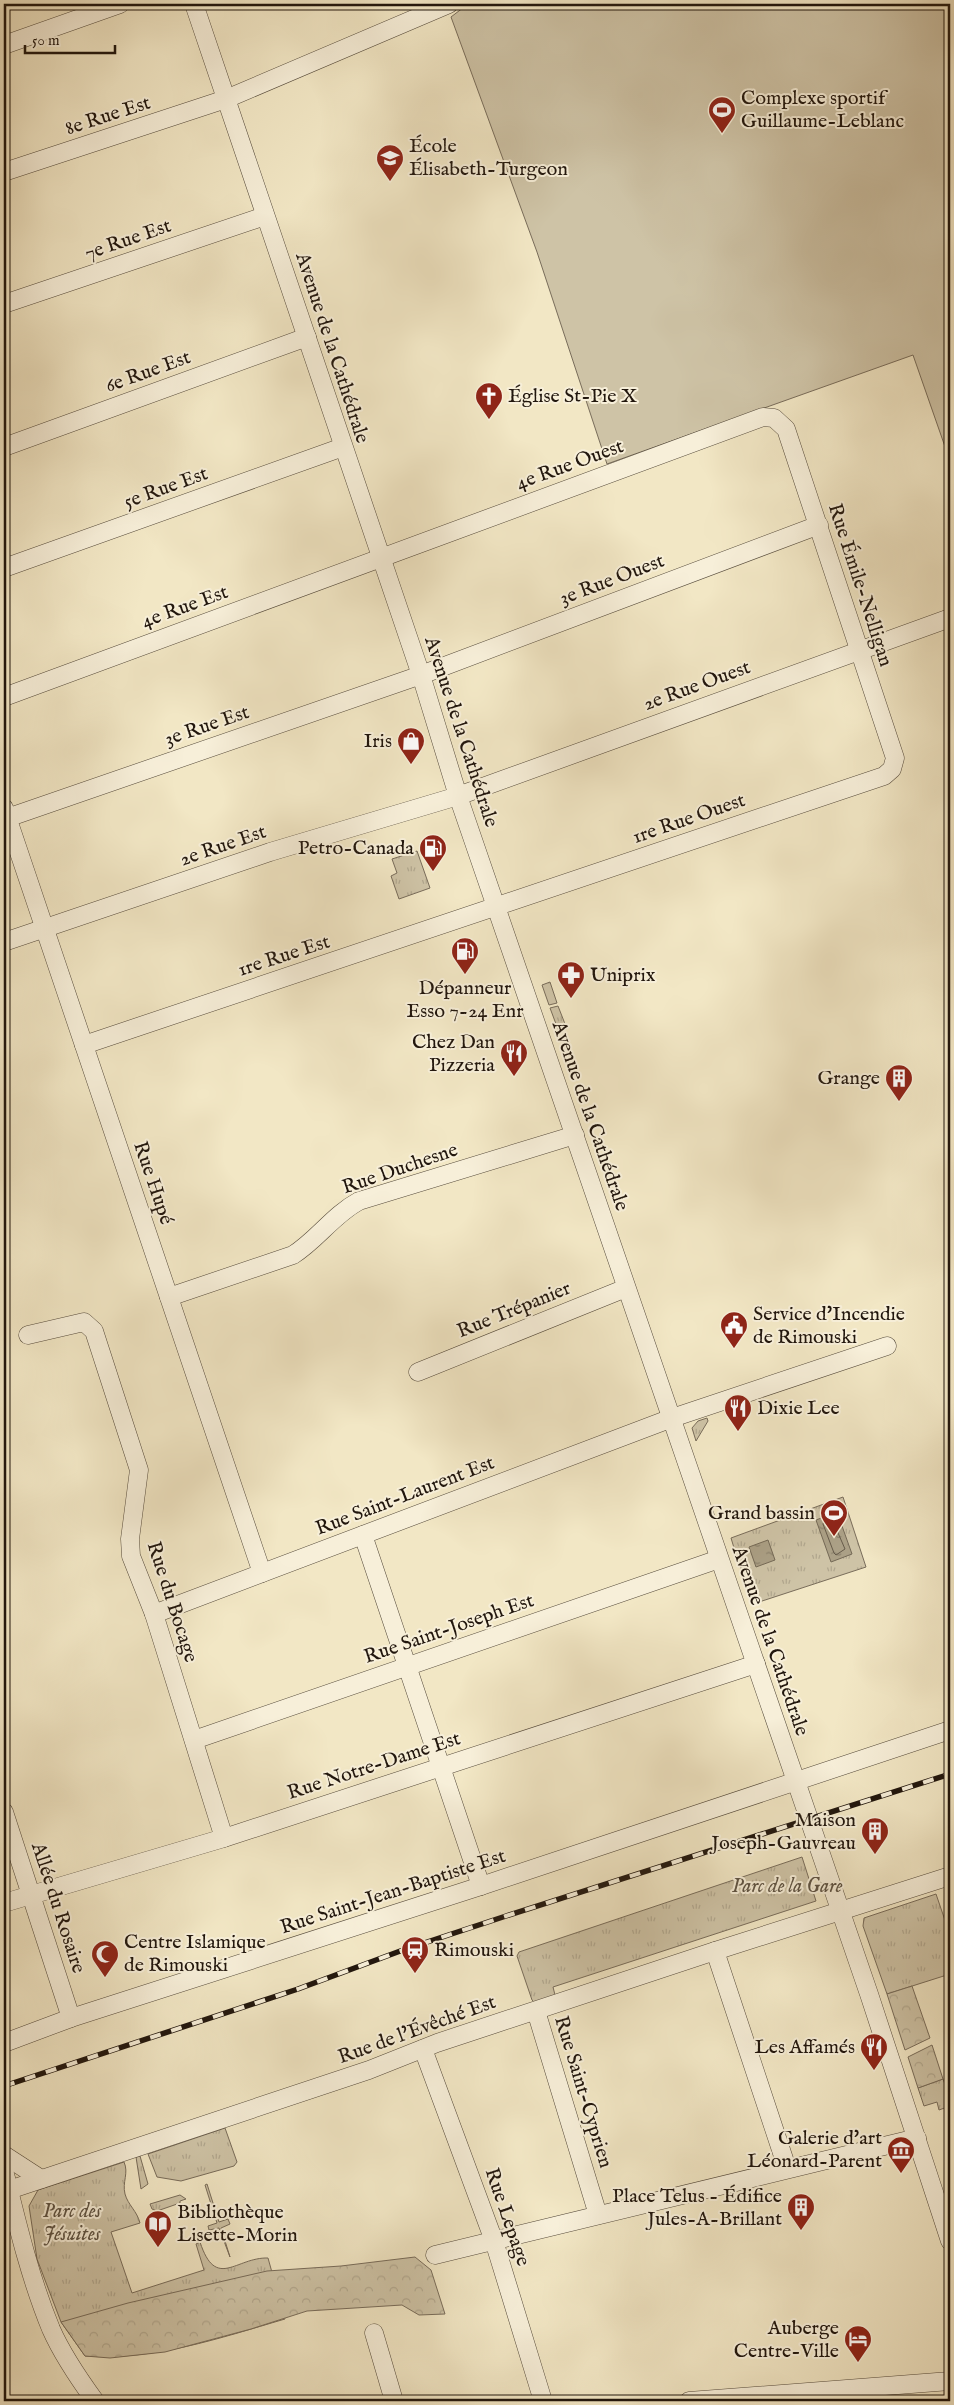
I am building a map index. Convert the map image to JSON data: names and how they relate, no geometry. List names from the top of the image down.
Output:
{
  "streets": {
    "street": [
      "8e Rue Est",
      "7e Rue Est",
      "Avenue de la Cathédrale",
      "6e Rue Est",
      "4e Rue Ouest",
      "5e Rue Est",
      "3e Rue Ouest",
      "Rue Émile-Nelligan",
      "4e Rue Est",
      "2e Rue Ouest",
      "3e Rue Est",
      "1re Rue Ouest",
      "2e Rue Est",
      "1re Rue Est",
      "Rue Duchesne",
      "Rue Hupé",
      "Rue Trépanier",
      "Rue Saint-Laurent Est",
      "Rue du Bocage",
      "Rue Saint-Joseph Est",
      "Rue Notre-Dame Est",
      "Rue Saint-Jean-Baptiste Est",
      "Allée du Rosaire",
      "Rue de l'Évêché Est",
      "Rue Saint-Cyprien",
      "Rue Lepage"
    ]
  },
  "crossings": [
    ["8e Rue Est", "Avenue de la Cathédrale"],
    ["7e Rue Est", "Avenue de la Cathédrale"],
    ["Avenue de la Cathédrale", "6e Rue Est"],
    ["Avenue de la Cathédrale", "4e Rue Ouest"],
    ["Avenue de la Cathédrale", "5e Rue Est"],
    ["Avenue de la Cathédrale", "3e Rue Ouest"],
    ["Avenue de la Cathédrale", "4e Rue Est"],
    ["Avenue de la Cathédrale", "2e Rue Ouest"],
    ["Avenue de la Cathédrale", "3e Rue Est"],
    ["Avenue de la Cathédrale", "1re Rue Ouest"],
    ["Avenue de la Cathédrale", "2e Rue Est"],
    ["Avenue de la Cathédrale", "1re Rue Est"],
    ["Avenue de la Cathédrale", "Rue Duchesne"],
    ["Avenue de la Cathédrale", "Rue Trépanier"],
    ["Avenue de la Cathédrale", "Rue Saint-Laurent Est"],
    ["Avenue de la Cathédrale", "Rue Saint-Joseph Est"],
    ["Avenue de la Cathédrale", "Rue Notre-Dame Est"],
    ["Avenue de la Cathédrale", "Rue Saint-Jean-Baptiste Est"],
    ["Avenue de la Cathédrale", "Rue de l'Évêché Est"],
    ["4e Rue Ouest", "Rue Émile-Nelligan"],
    ["4e Rue Ouest", "4e Rue Est"],
    ["3e Rue Ouest", "Rue Émile-Nelligan"],
    ["3e Rue Ouest", "3e Rue Est"],
    ["Rue Émile-Nelligan", "2e Rue Ouest"],
    ["Rue Émile-Nelligan", "1re Rue Ouest"],
    ["2e Rue Ouest", "2e Rue Est"],
    ["3e Rue Est", "Rue Hupé"],
    ["1re Rue Ouest", "1re Rue Est"],
    ["2e Rue Est", "Rue Hupé"],
    ["1re Rue Est", "Rue Hupé"],
    ["Rue Duchesne", "Rue Hupé"],
    ["Rue Hupé", "Rue Saint-Laurent Est"],
    ["Rue Saint-Laurent Est", "Rue du Bocage"],
    ["Rue du Bocage", "Rue Saint-Joseph Est"],
    ["Rue du Bocage", "Rue Notre-Dame Est"],
    ["Rue Notre-Dame Est", "Allée du Rosaire"],
    ["Rue Saint-Jean-Baptiste Est", "Allée du Rosaire"],
    ["Rue de l'Évêché Est", "Rue Saint-Cyprien"],
    ["Rue de l'Évêché Est", "Rue Lepage"]
  ],
  "parks": ["Parc de la Gare", "Parc des Jésuites"],
  "places": {
    "sports": ["Complexe sportif Guillaume-Leblanc", "Grand bassin"],
    "school or university": ["École Élisabeth-Turgeon"],
    "church": ["Église St-Pie X"],
    "shop": ["Iris"],
    "fuel station": ["Petro-Canada", "Dépanneur Esso 7-24 Enr"],
    "pharmacy": ["Uniprix"],
    "restaurant": ["Chez Dan Pizzeria", "Dixie Lee", "Les Affamés"],
    "building": ["Grange", "Maison Joseph-Gauvreau", "Place Telus - Édifice Jules-A-Brillant"],
    "public building": ["Service d'Incendie de Rimouski"],
    "station": ["Rimouski"],
    "mosque": ["Centre Islamique de Rimouski"],
    "museum": ["Galerie d'art Léonard-Parent"],
    "library": ["Bibliothèque Lisette-Morin"],
    "hotel": ["Auberge Centre-Ville"]
  },
  "scale_bar": "50 m"
}
